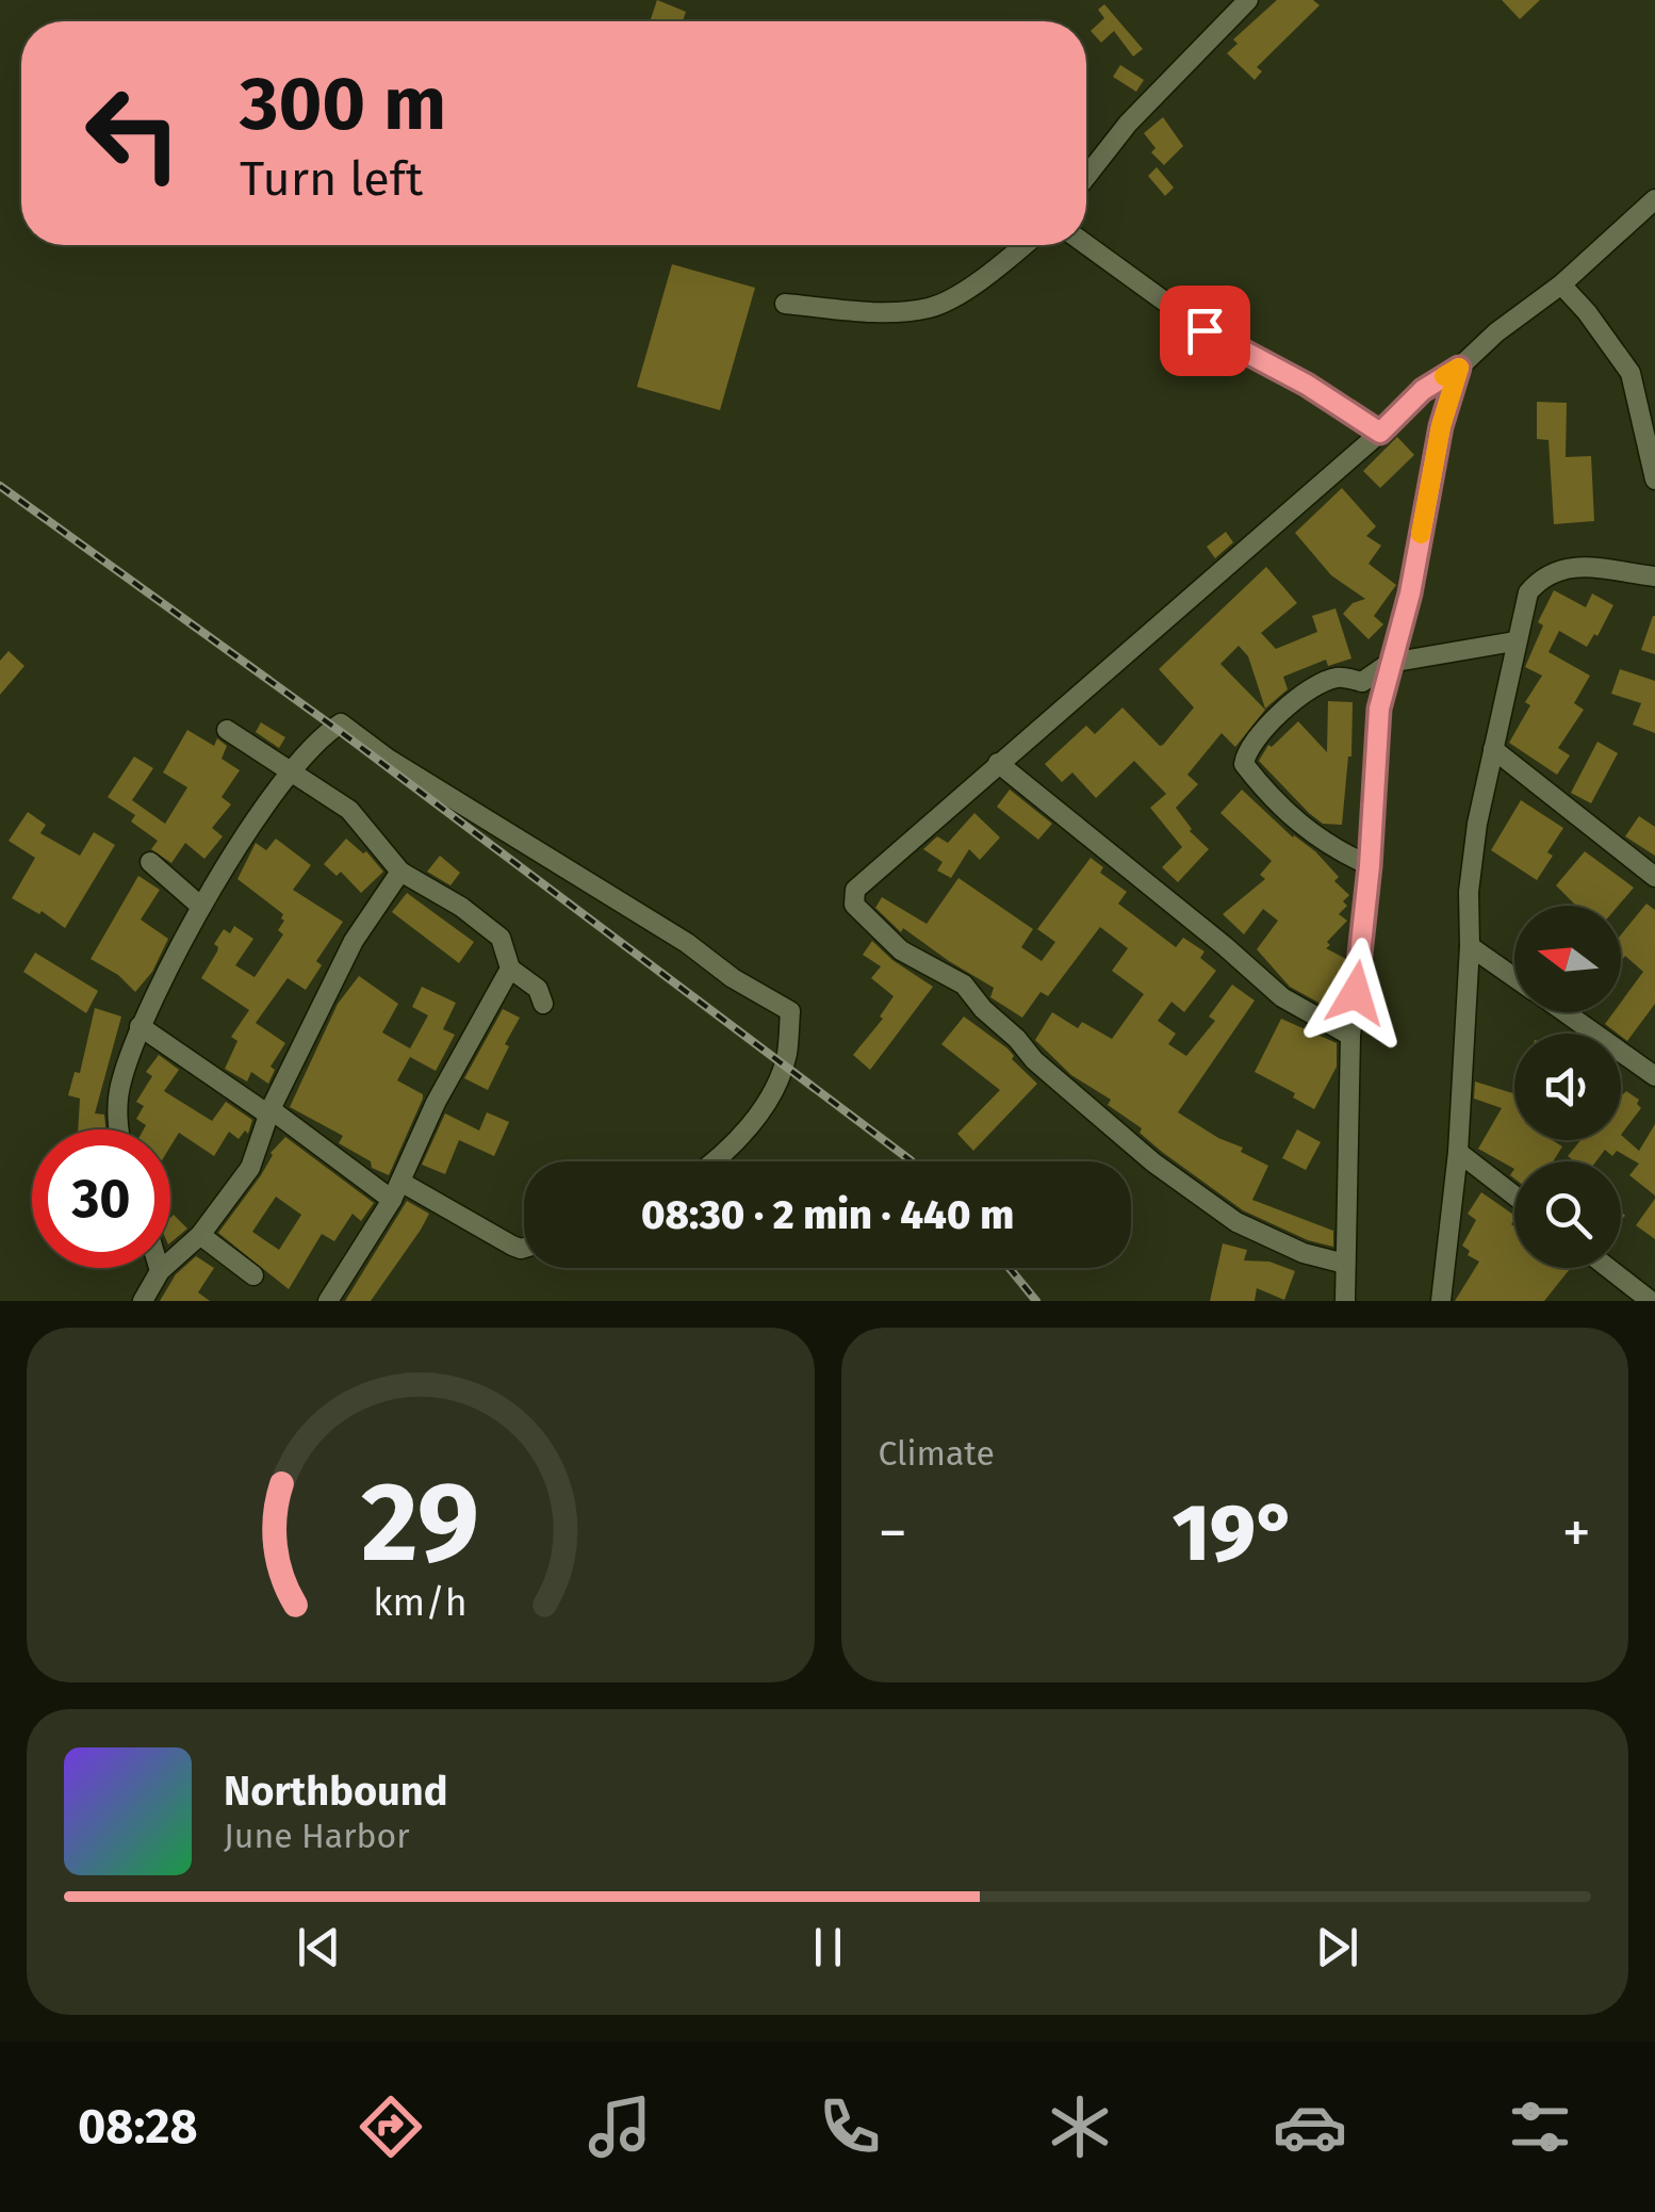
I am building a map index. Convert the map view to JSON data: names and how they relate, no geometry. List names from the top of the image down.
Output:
{
  "north": "left",
  "page": {
    "turn": ["300 m", "Turn left"],
    "limit": "30",
    "trip": "08:30 · 2 min · 440 m",
    "tile": "Climate",
    "heat": ["−", "19°", "+"],
    "song": ["Northbound", "June Harbor"],
    "tabs": "08:28",
    "gauge": ["29", "km/h"]
  }
}
